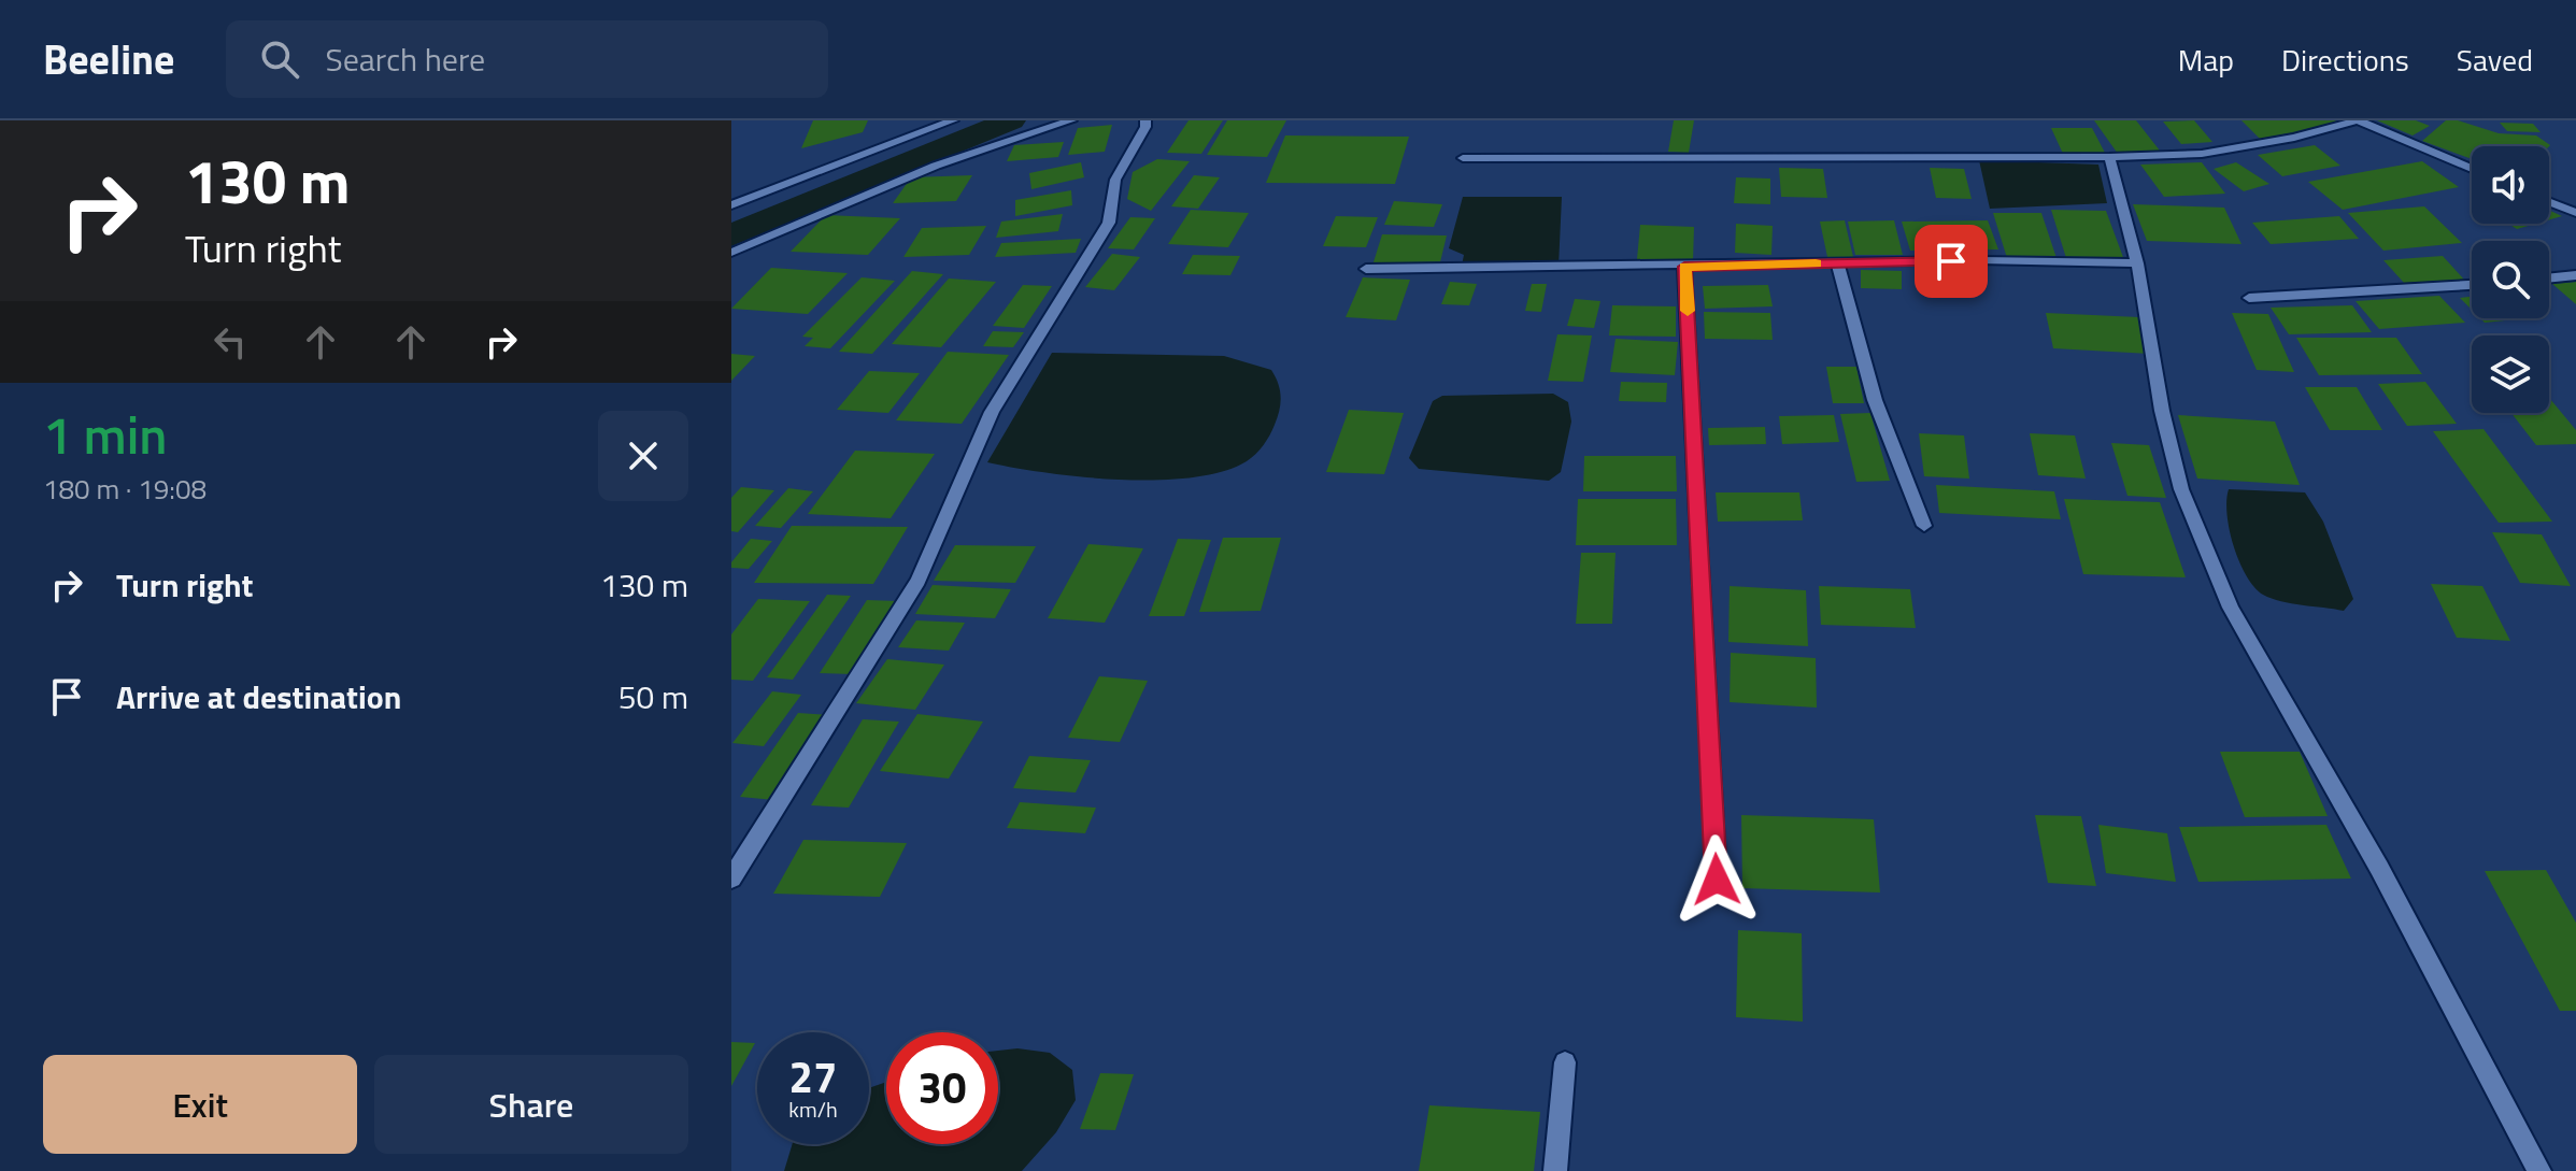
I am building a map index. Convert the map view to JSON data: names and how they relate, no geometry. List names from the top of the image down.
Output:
{
  "page": {
    "header": "Beeline",
    "search": "Search here",
    "nav": ["Map", "Directions", "Saved"],
    "turn": ["130 m", "Turn right"],
    "heading": ["1 min", "180 m · 19:08"],
    "list": [
      {
        "name": "Turn right",
        "value": "130 m"
      },
      {
        "name": "Arrive at destination",
        "value": "50 m"
      }
    ],
    "speed": "27 km/h",
    "limit": "30",
    "buttons": ["Exit", "Share"]
  }
}
